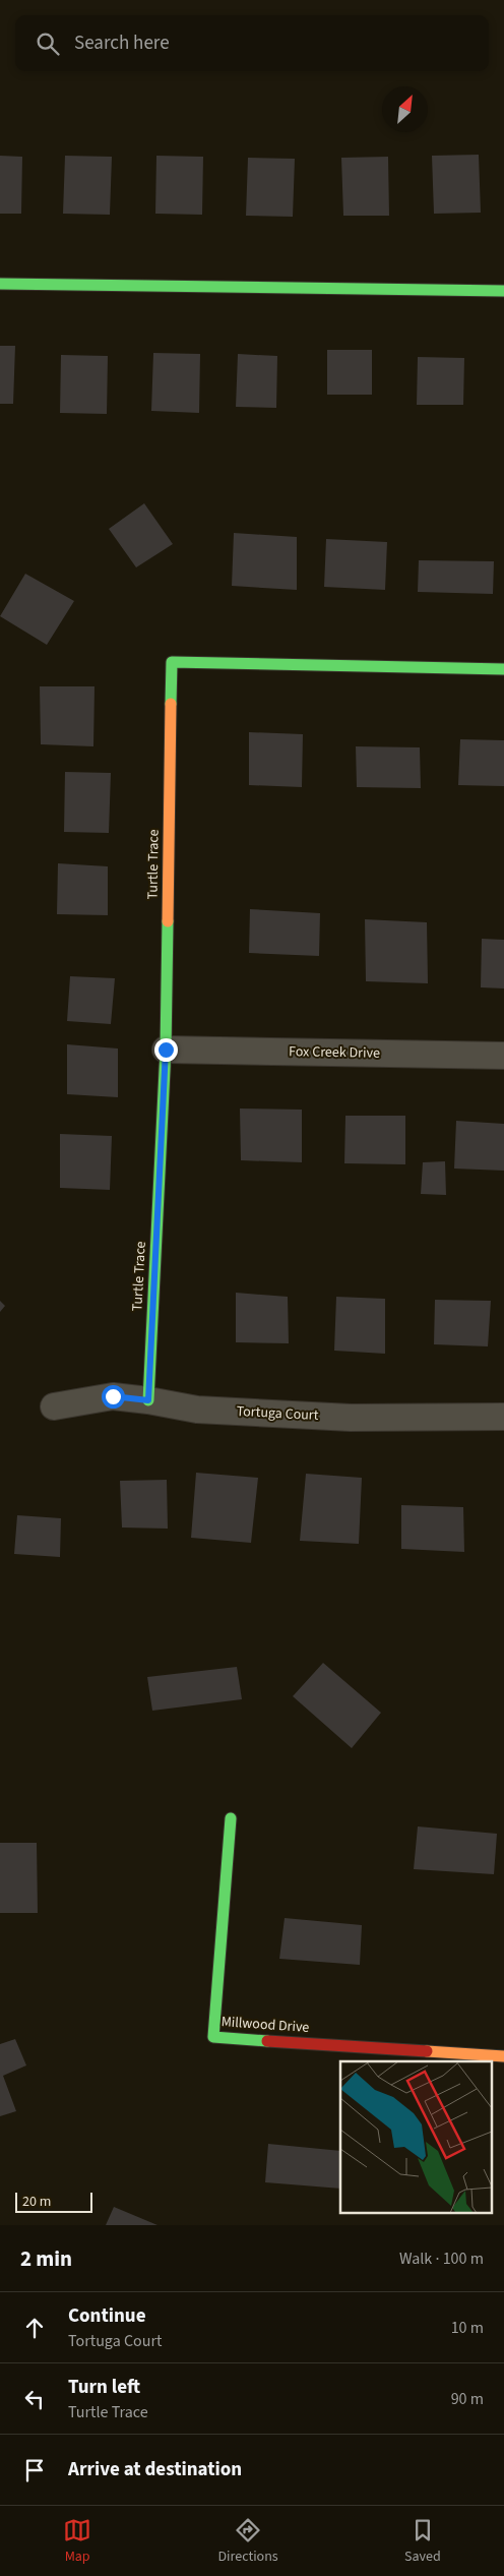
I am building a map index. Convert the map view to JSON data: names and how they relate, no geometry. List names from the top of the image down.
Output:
{
  "streets": {
    "street": [
      "Turtle Trace",
      "Fox Creek Drive",
      "Tortuga Court",
      "Millwood Drive"
    ]
  },
  "crossings": [
    ["Turtle Trace", "Fox Creek Drive"],
    ["Turtle Trace", "Tortuga Court"]
  ],
  "scale_bar": "20 m",
  "north": "top right",
  "page": {
    "search": "Search here",
    "scale": "20 m",
    "heading": ["2 min", "Walk · 100 m"],
    "list": [
      ["Continue", "Tortuga Court", "10 m"],
      ["Turn left", "Turtle Trace", "90 m"],
      "Arrive at destination"
    ],
    "nav": ["Map", "Directions", "Saved"]
  }
}
